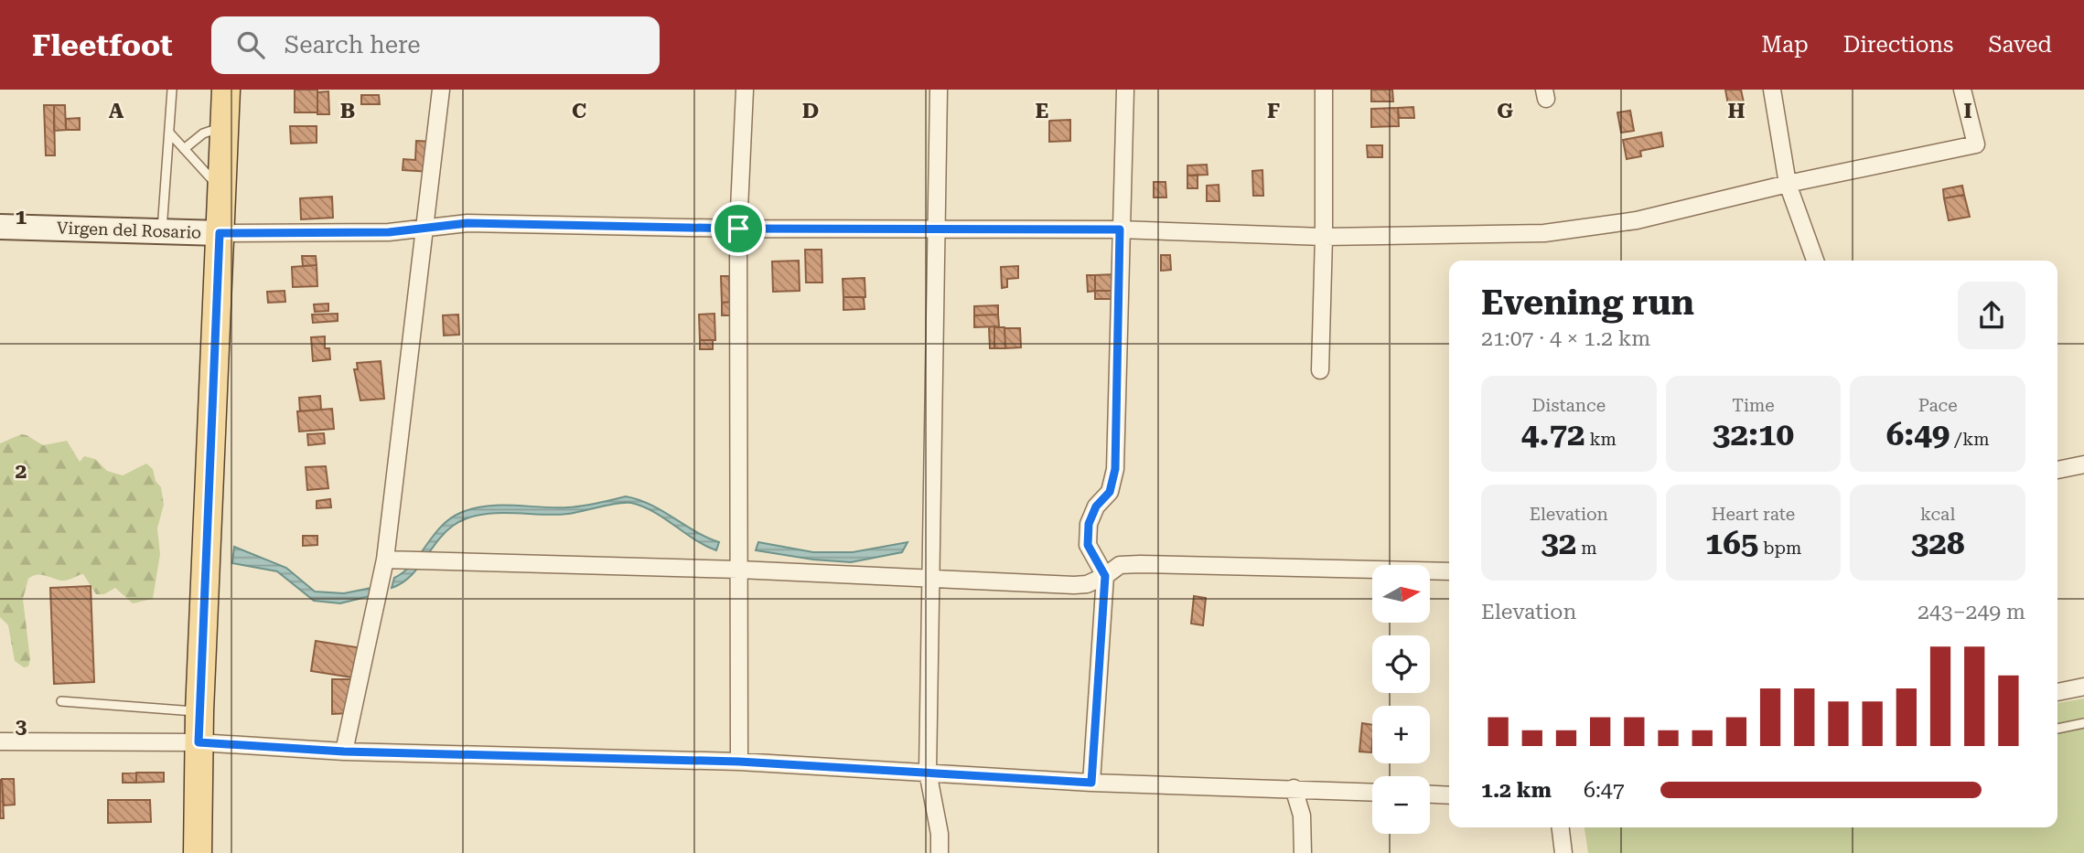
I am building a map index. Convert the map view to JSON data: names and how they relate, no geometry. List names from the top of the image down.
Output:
{
  "streets": {
    "street": ["Virgen del Rosario"]
  },
  "north": "right",
  "page": {
    "header": "Fleetfoot",
    "search": "Search here",
    "nav": ["Map", "Directions", "Saved"],
    "heading": ["Evening run", "21:07 · 4 × 1.2 km"],
    "stats": [
      ["Distance", "4.72 km"],
      ["Time", "32:10"],
      ["Pace", "6:49 /km"],
      ["Elevation", "32 m"],
      ["Heart rate", "165 bpm"],
      ["kcal", "328"]
    ],
    "map_buttons": ["+", "−"],
    "chart": ["Elevation", "243–249 m"],
    "list": [
      {
        "name": "1.2 km",
        "note": "6:47"
      }
    ]
  },
  "grid": {
    "columns": [
      "A",
      "B",
      "C",
      "D",
      "E",
      "F",
      "G",
      "H",
      "I"
    ],
    "rows": ["1", "2", "3"]
  }
}
